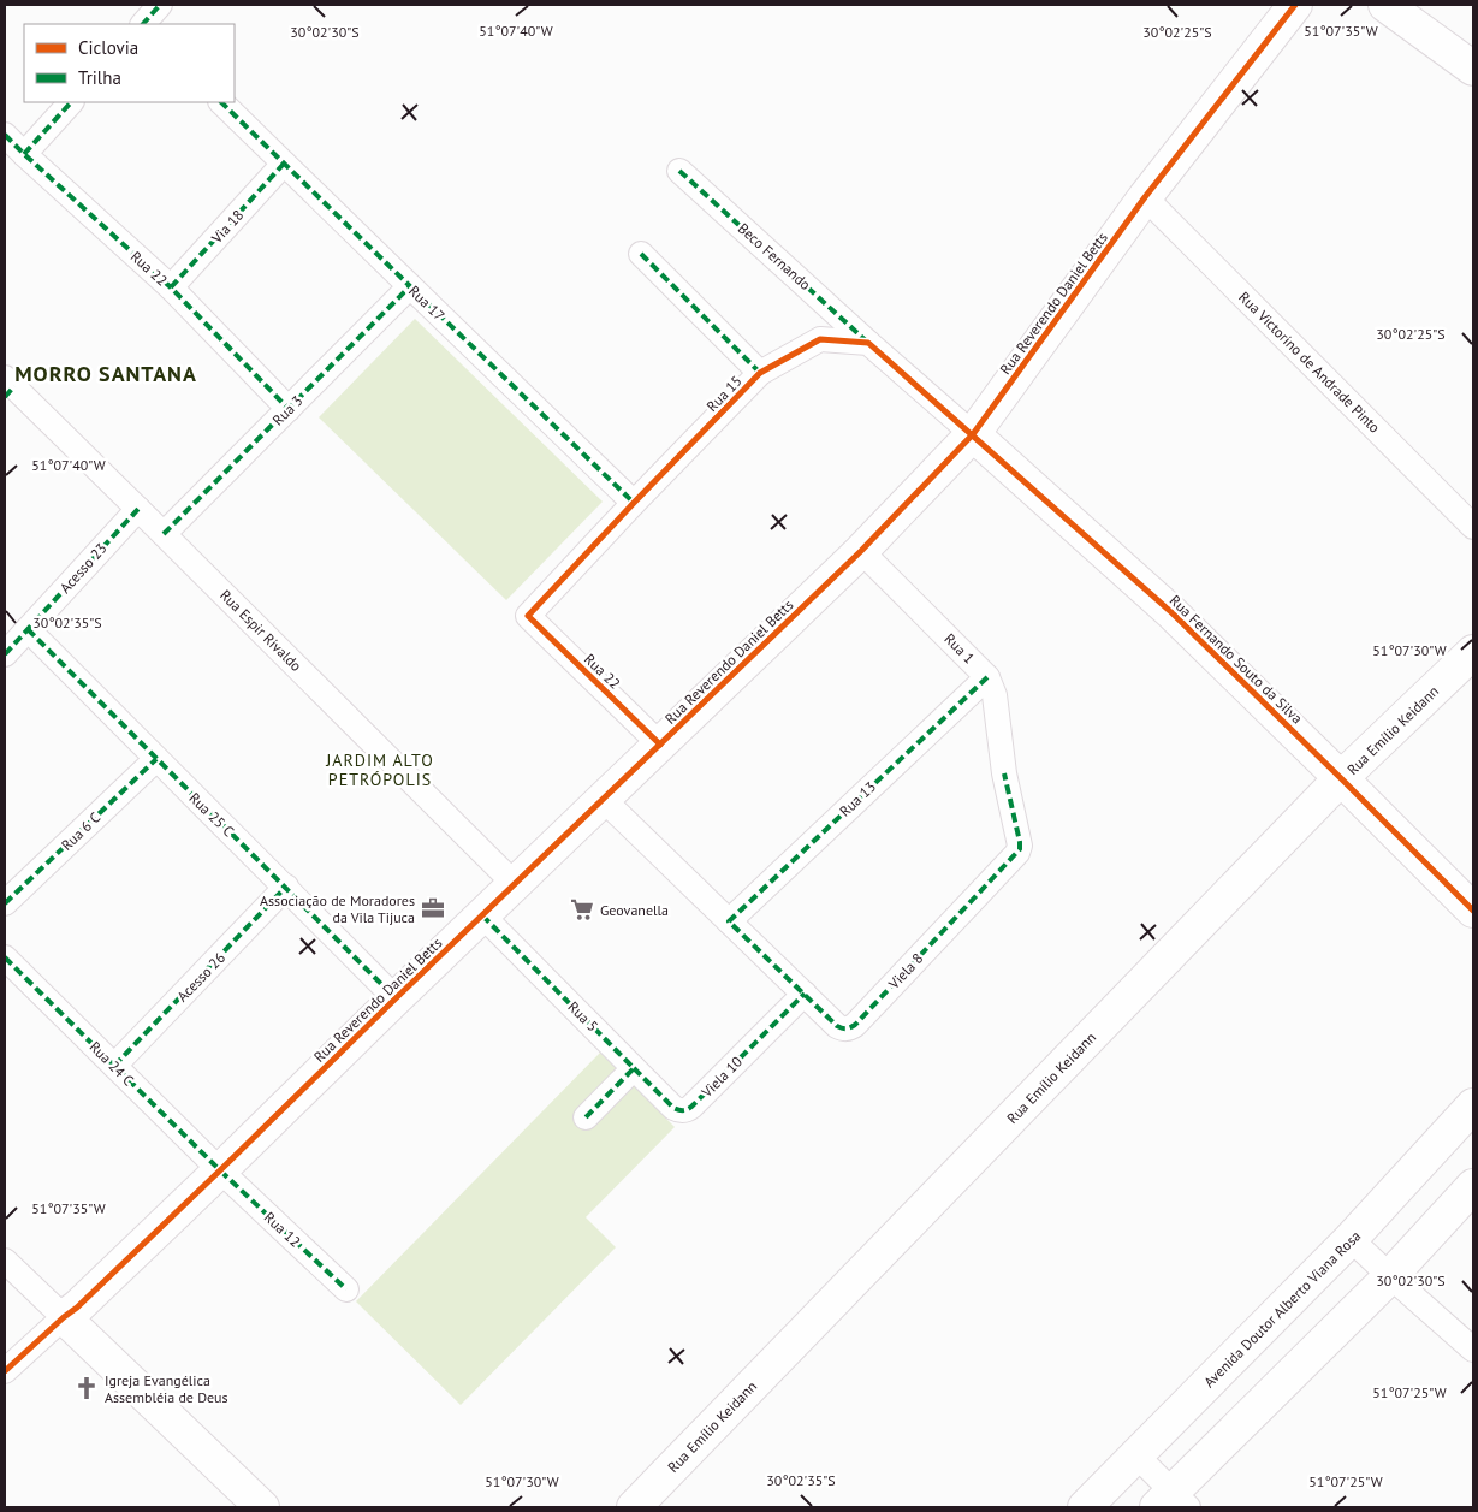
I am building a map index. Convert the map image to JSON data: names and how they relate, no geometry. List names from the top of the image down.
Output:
{
  "streets": {
    "street": [
      "Via 18",
      "Beco Fernando",
      "Rua 22",
      "Rua 17",
      "Rua Reverendo Daniel Betts",
      "Rua Victorino de Andrade Pinto",
      "Rua 15",
      "Rua 3",
      "Acesso 23",
      "Rua Espir Rivaldo",
      "Rua 1",
      "Rua Fernando Souto da Silva",
      "Rua Emílio Keidann",
      "Rua 13",
      "Rua 25 C",
      "Rua 6 C",
      "Viela 8",
      "Acesso 26",
      "Rua 5",
      "Rua 24 C",
      "Viela 10",
      "Rua 12",
      "Avenida Doutor Alberto Viana Rosa"
    ]
  },
  "crossings": [
    ["Via 18", "Rua 22"],
    ["Via 18", "Rua 17"],
    ["Beco Fernando", "Rua 15"],
    ["Rua 22", "Rua Reverendo Daniel Betts"],
    ["Rua 22", "Rua 15"],
    ["Rua 22", "Rua 3"],
    ["Rua 17", "Rua 15"],
    ["Rua 17", "Rua 3"],
    ["Rua Reverendo Daniel Betts", "Rua Victorino de Andrade Pinto"],
    ["Rua Reverendo Daniel Betts", "Rua Espir Rivaldo"],
    ["Rua Reverendo Daniel Betts", "Rua 1"],
    ["Rua Reverendo Daniel Betts", "Rua Fernando Souto da Silva"],
    ["Rua Reverendo Daniel Betts", "Rua 25 C"],
    ["Rua Reverendo Daniel Betts", "Viela 8"],
    ["Rua Reverendo Daniel Betts", "Rua 5"],
    ["Rua Reverendo Daniel Betts", "Rua 24 C"],
    ["Rua Reverendo Daniel Betts", "Rua 12"],
    ["Rua 3", "Rua Espir Rivaldo"],
    ["Acesso 23", "Rua Espir Rivaldo"],
    ["Acesso 23", "Rua 25 C"],
    ["Rua 1", "Rua 13"],
    ["Rua 1", "Viela 8"],
    ["Rua Fernando Souto da Silva", "Rua Emílio Keidann"],
    ["Rua 13", "Viela 8"],
    ["Rua 25 C", "Rua 6 C"],
    ["Rua 25 C", "Acesso 26"],
    ["Viela 8", "Viela 10"],
    ["Acesso 26", "Rua 24 C"],
    ["Rua 5", "Viela 10"],
    ["Rua 24 C", "Rua 12"]
  ],
  "districts": ["MORRO SANTANA", "JARDIM ALTO PETRÓPOLIS"],
  "places": {
    "office": ["Associação de Moradores da Vila Tijuca"],
    "supermarket": ["Geovanella"],
    "church": ["Igreja Evangélica Assembléia de Deus"]
  },
  "legend": ["Ciclovia", "Trilha"],
  "coordinates": [
    "51°07'40\"W",
    "51°07'35\"W",
    "30°02'30\"S",
    "30°02'25\"S",
    "30°02'35\"S",
    "51°07'30\"W",
    "51°07'25\"W"
  ]
}
